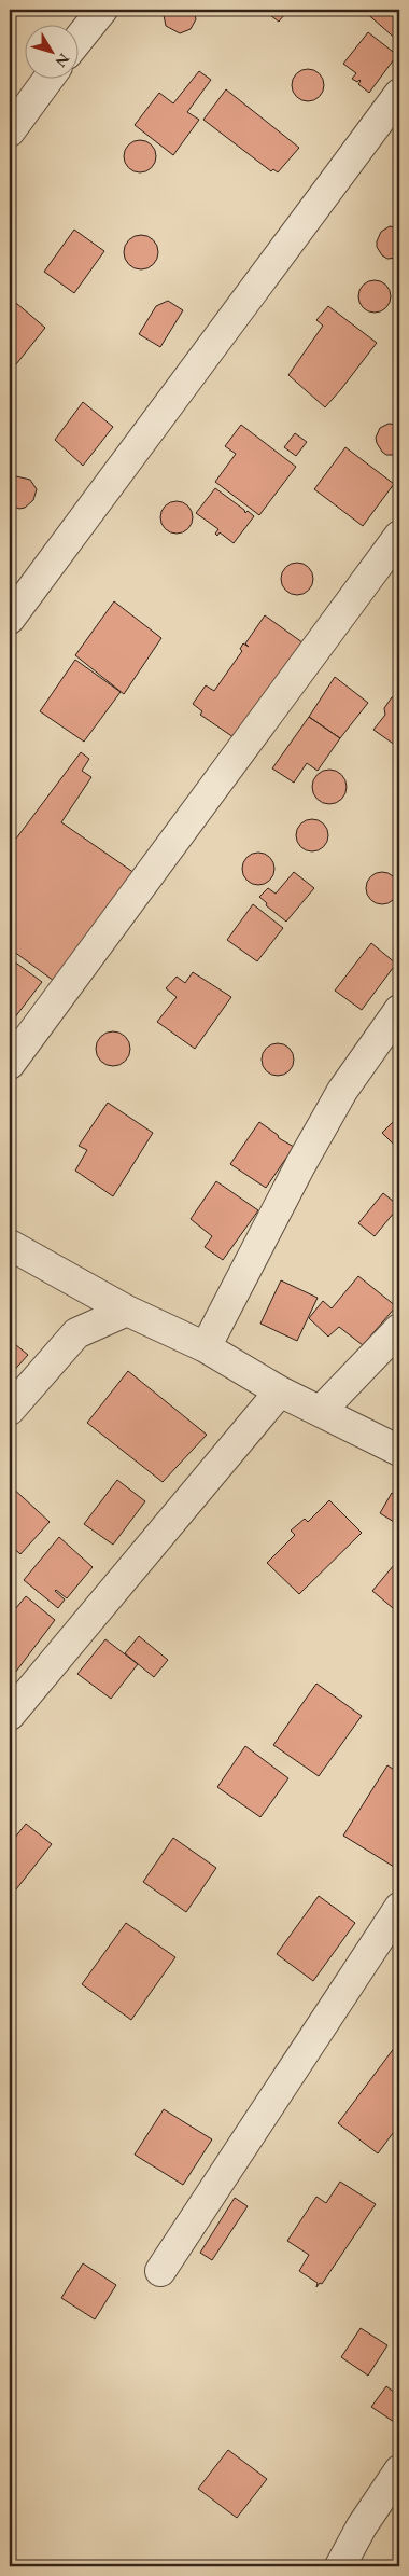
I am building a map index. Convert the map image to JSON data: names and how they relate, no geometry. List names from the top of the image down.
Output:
{
  "north": "bottom right"
}
